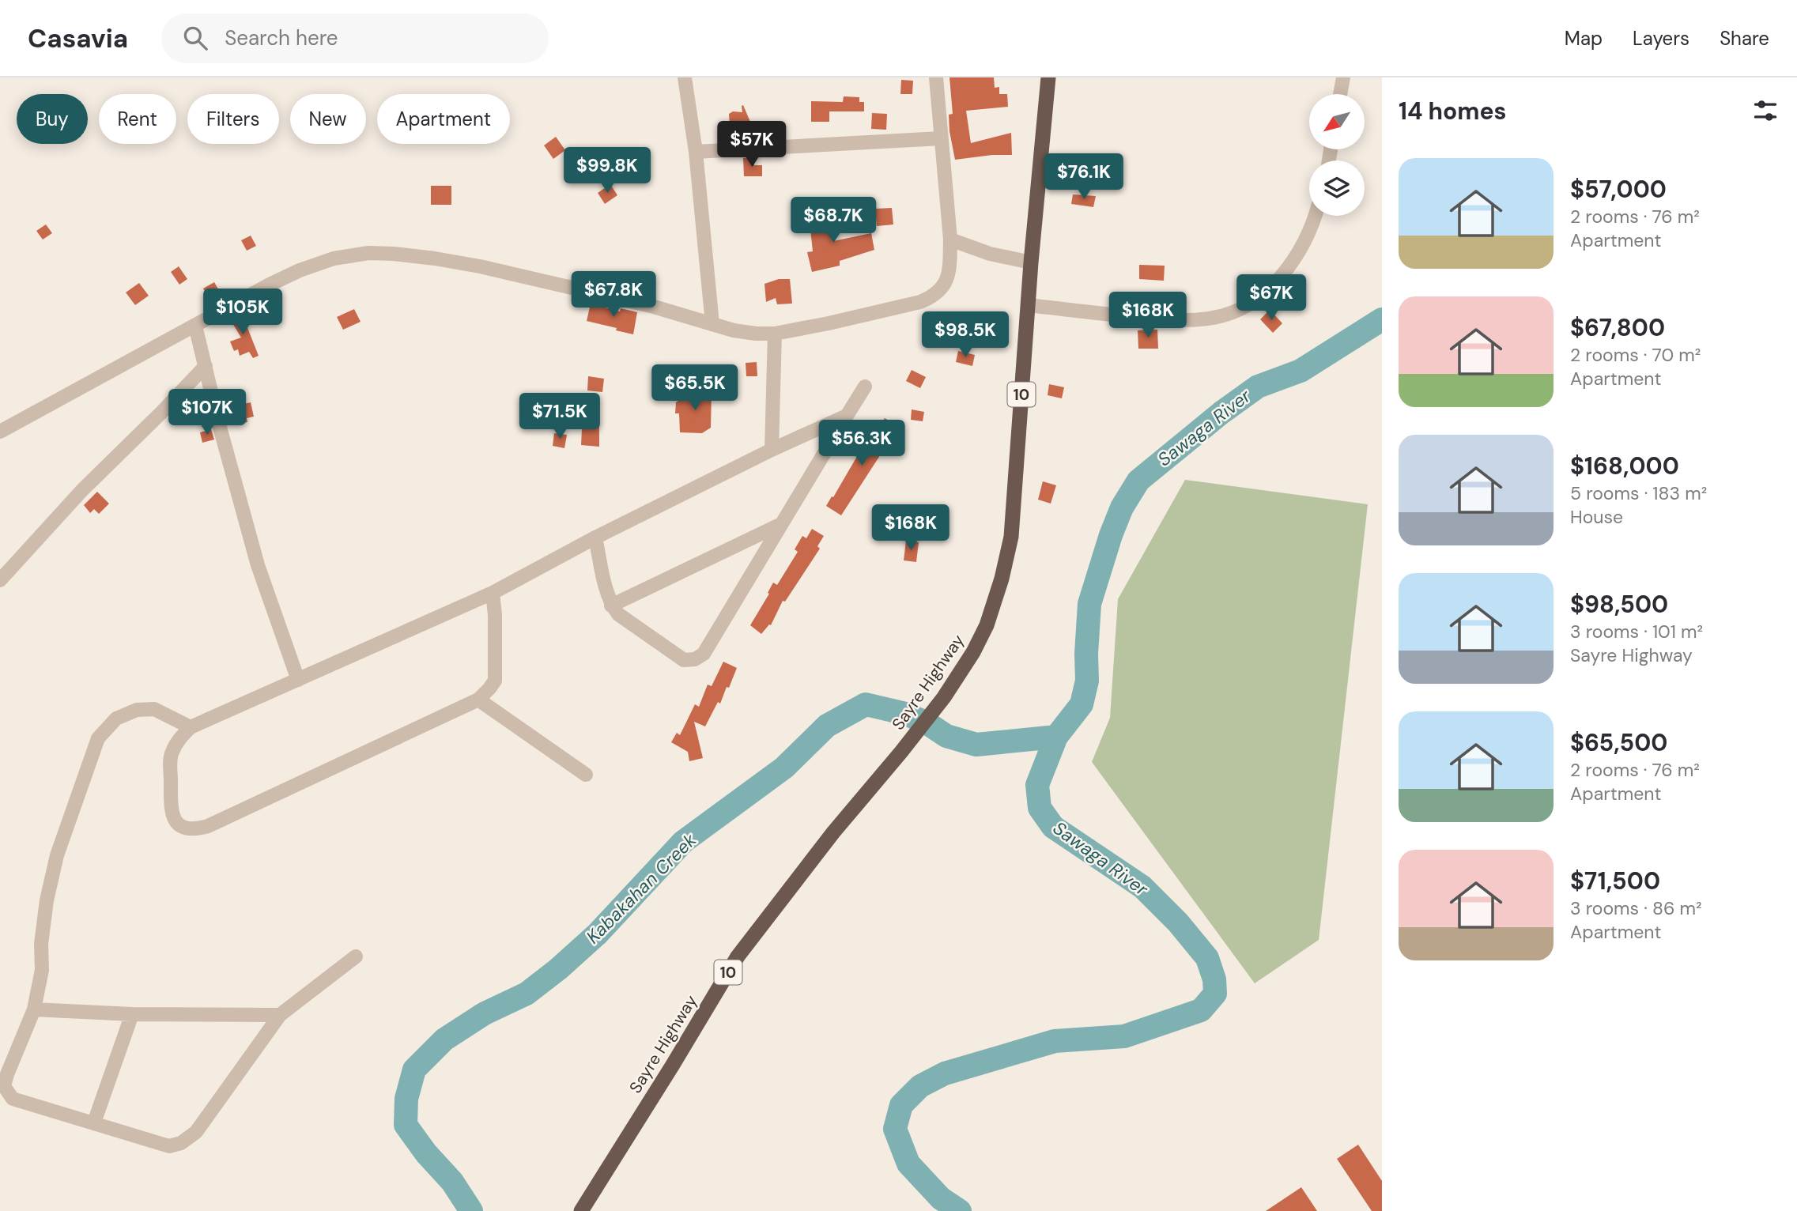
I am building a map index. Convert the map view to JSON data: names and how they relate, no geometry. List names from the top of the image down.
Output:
{
  "streets": {
    "highway": ["10", "Sayre Highway"]
  },
  "water": ["Sawaga River", "Kabakahan Creek"],
  "north": "bottom left",
  "page": {
    "header": "Casavia",
    "search": "Search here",
    "nav": ["Map", "Layers", "Share"],
    "heading": "14 homes",
    "chip": [
      "Buy",
      "Rent",
      "Filters",
      "New",
      "Apartment"
    ],
    "price": [
      "$57K",
      "$99.8K",
      "$76.1K",
      "$68.7K",
      "$67.8K",
      "$67K",
      "$105K",
      "$168K",
      "$98.5K",
      "$65.5K",
      "$107K",
      "$71.5K",
      "$56.3K",
      "$168K"
    ],
    "list": [
      {
        "name": "$57,000",
        "note": "2 rooms · 76 m² · Apartment"
      },
      {
        "name": "$67,800",
        "note": "2 rooms · 70 m² · Apartment"
      },
      {
        "name": "$168,000",
        "note": "5 rooms · 183 m² · House"
      },
      {
        "name": "$98,500",
        "note": "3 rooms · 101 m² · Sayre Highway"
      },
      {
        "name": "$65,500",
        "note": "2 rooms · 76 m² · Apartment"
      },
      {
        "name": "$71,500",
        "note": "3 rooms · 86 m² · Apartment"
      }
    ]
  }
}
